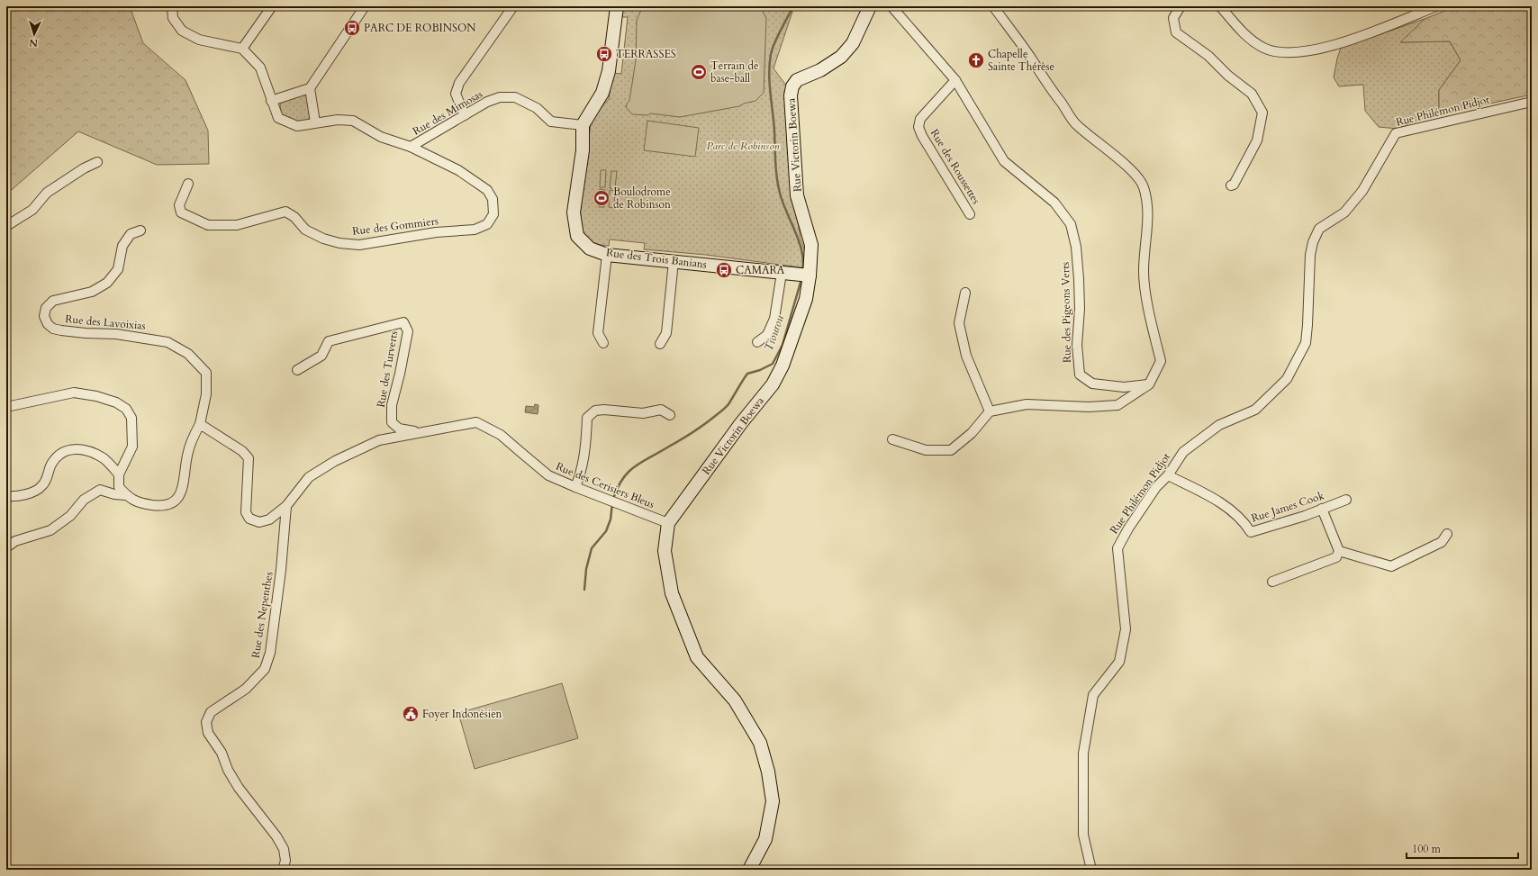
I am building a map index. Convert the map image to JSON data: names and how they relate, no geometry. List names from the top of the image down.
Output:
{
  "streets": {
    "street": [
      "Rue Philémon Pidjot",
      "Rue des Mimosas",
      "Rue Victorin Boewa",
      "Rue des Roussettes",
      "Rue des Gommiers",
      "Rue des Trois Banians",
      "Rue des Pigeons Verts",
      "Rue des Lavoixias",
      "Rue des Turverts",
      "Rue des Cerisiers Bleus",
      "Rue James Cook",
      "Rue des Nepenthes"
    ]
  },
  "crossings": [
    ["Rue Philémon Pidjot", "Rue James Cook"],
    ["Rue des Mimosas", "Rue des Gommiers"],
    ["Rue des Mimosas", "Rue des Trois Banians"],
    ["Rue Victorin Boewa", "Rue des Trois Banians"],
    ["Rue Victorin Boewa", "Rue des Cerisiers Bleus"],
    ["Rue des Roussettes", "Rue des Pigeons Verts"],
    ["Rue des Lavoixias", "Rue des Cerisiers Bleus"],
    ["Rue des Turverts", "Rue des Cerisiers Bleus"],
    ["Rue des Cerisiers Bleus", "Rue des Nepenthes"]
  ],
  "water": ["Tiourou"],
  "parks": ["Parc de Robinson"],
  "places": {
    "bus stop": ["PARC DE ROBINSON", "TERRASSES", "CAMARA"],
    "church": ["Chapelle Sainte Thérèse"],
    "sports": ["Terrain de base-ball", "Boulodrome de Robinson"],
    "public building": ["Foyer Indonésien"]
  },
  "scale_bar": "100 m",
  "north": "bottom"
}
